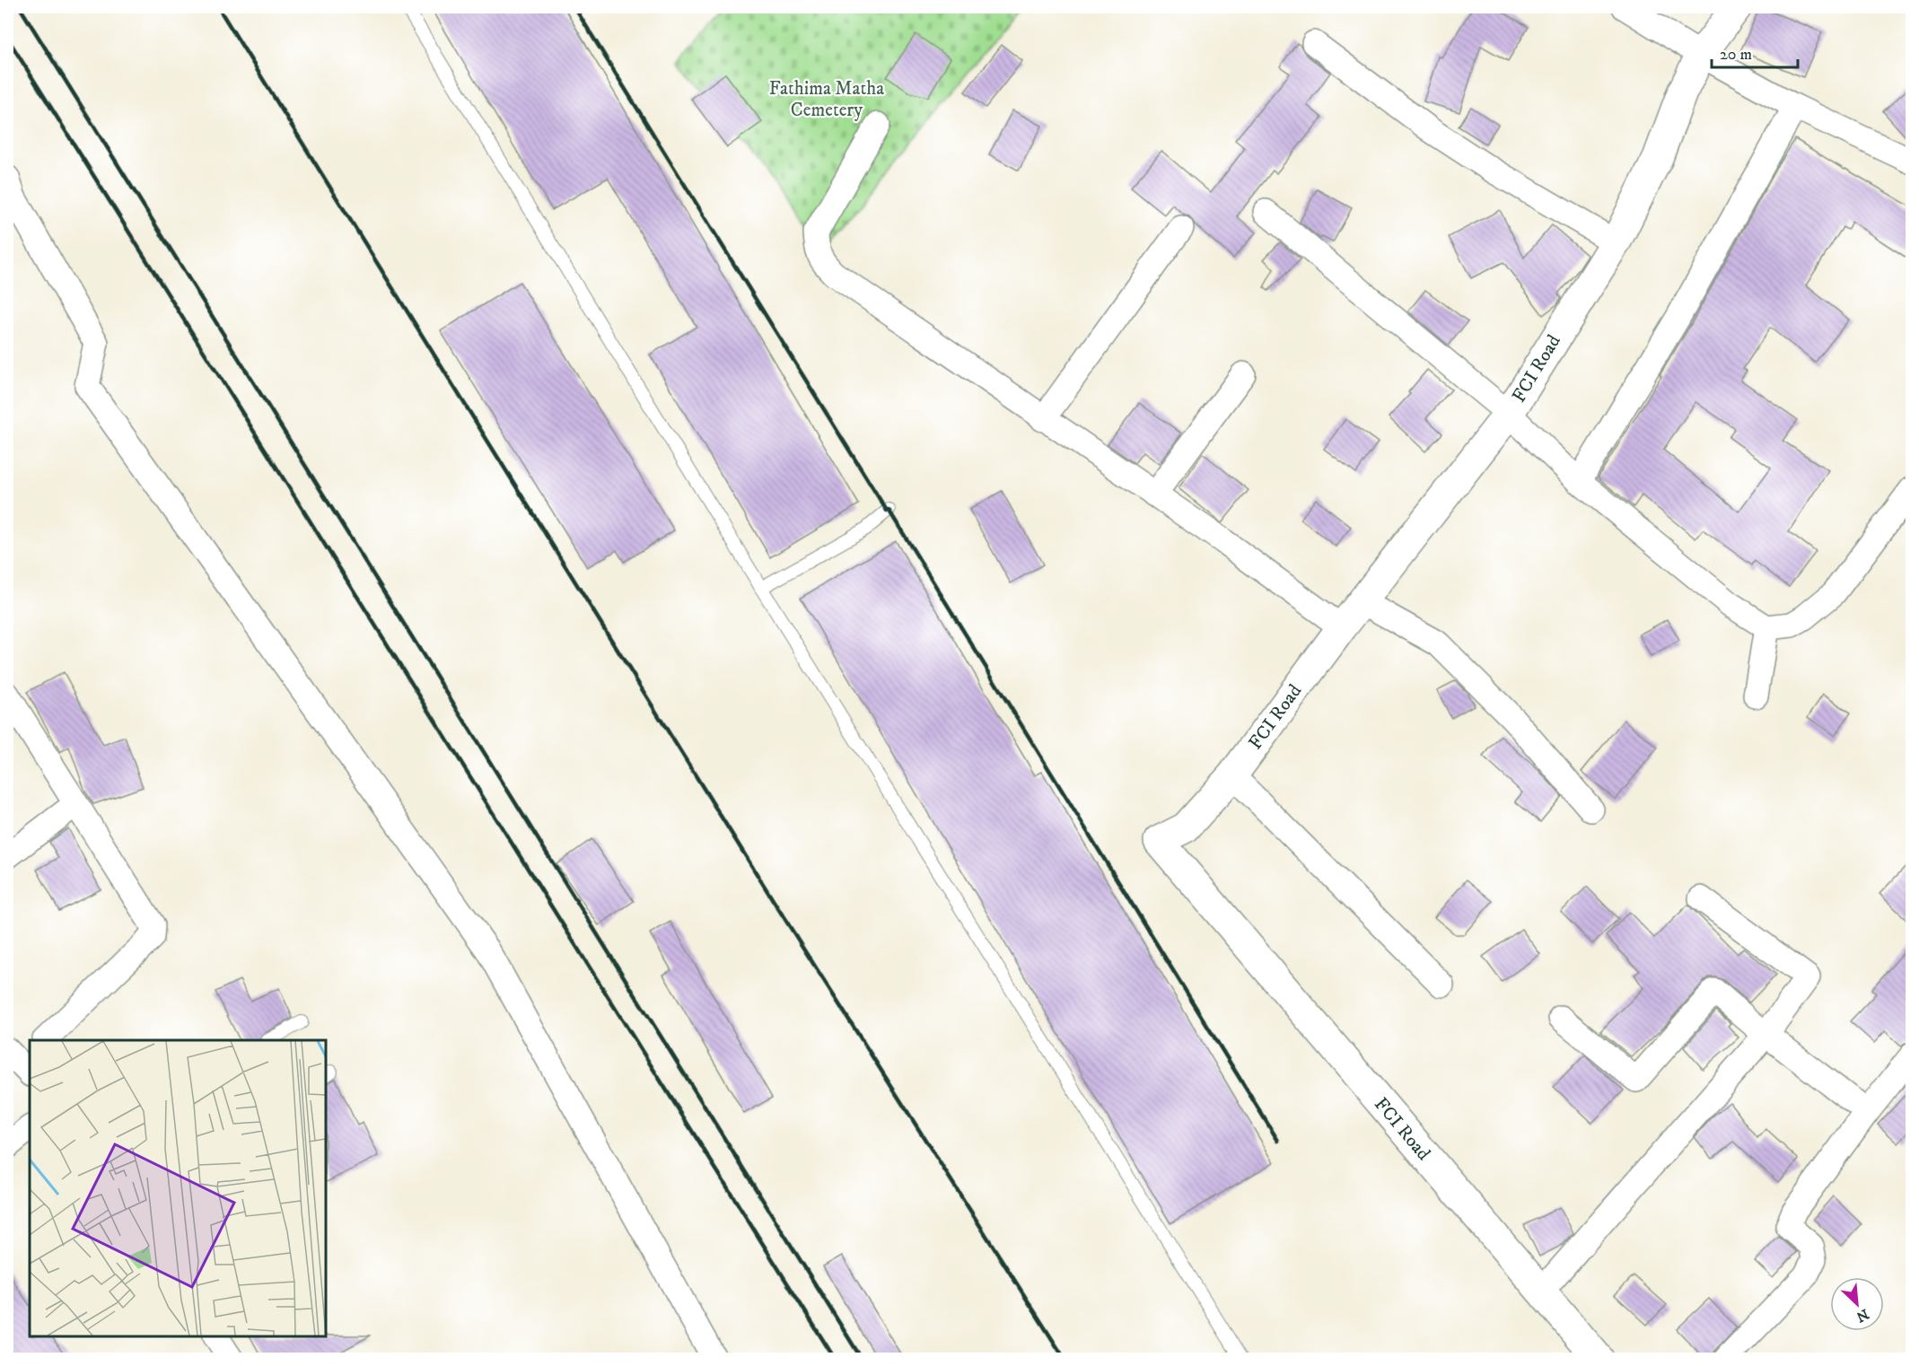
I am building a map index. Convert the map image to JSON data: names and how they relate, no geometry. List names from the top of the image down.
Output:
{
  "streets": {
    "street": ["FCI Road"]
  },
  "parks": ["Fathima Matha Cemetery"],
  "scale_bar": "20 m",
  "north": "bottom right"
}
